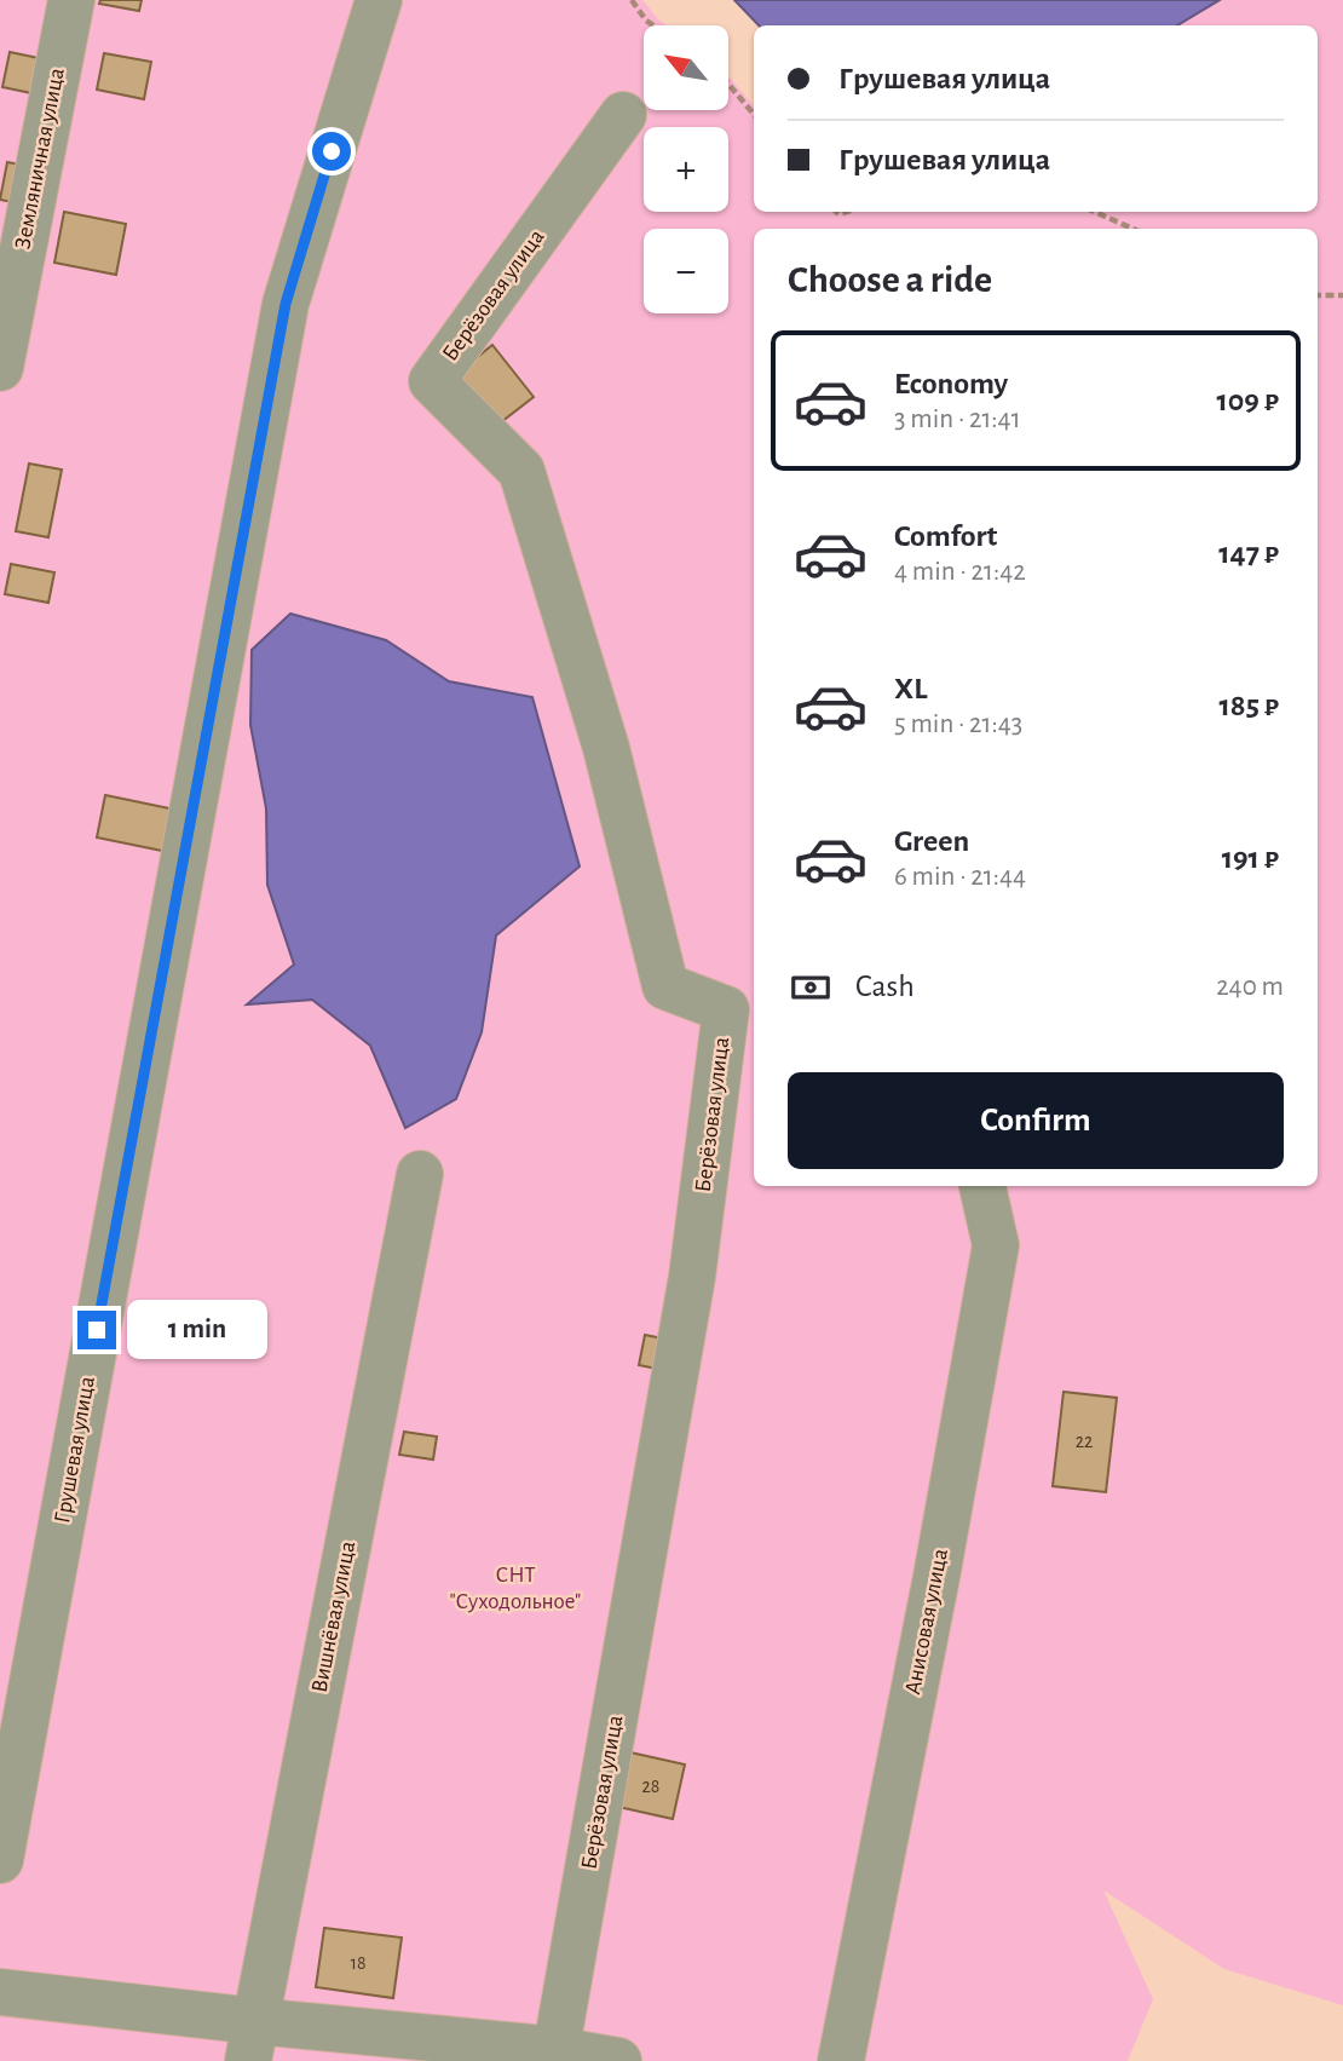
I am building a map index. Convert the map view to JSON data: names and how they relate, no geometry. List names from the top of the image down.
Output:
{
  "streets": {
    "street": [
      "Земляничная улица",
      "Берёзовая улица",
      "Грушевая улица",
      "Вишнёвая улица",
      "Анисовая улица"
    ]
  },
  "parks": ["СНТ \"Суходольное\""],
  "house_numbers": ["22", "28", "18"],
  "north": "top left",
  "page": {
    "map_buttons": ["+", "−"],
    "banner": ["Грушевая улица", "Грушевая улица"],
    "heading": "Choose a ride",
    "list": [
      {
        "name": "Economy",
        "note": "3 min · 21:41",
        "value": "109 ₽"
      },
      {
        "name": "Comfort",
        "note": "4 min · 21:42",
        "value": "147 ₽"
      },
      {
        "name": "XL",
        "note": "5 min · 21:43",
        "value": "185 ₽"
      },
      {
        "name": "Green",
        "note": "6 min · 21:44",
        "value": "191 ₽"
      }
    ],
    "pay": ["Cash", "240 m"],
    "buttons": "Confirm",
    "bubble": "1 min"
  }
}
